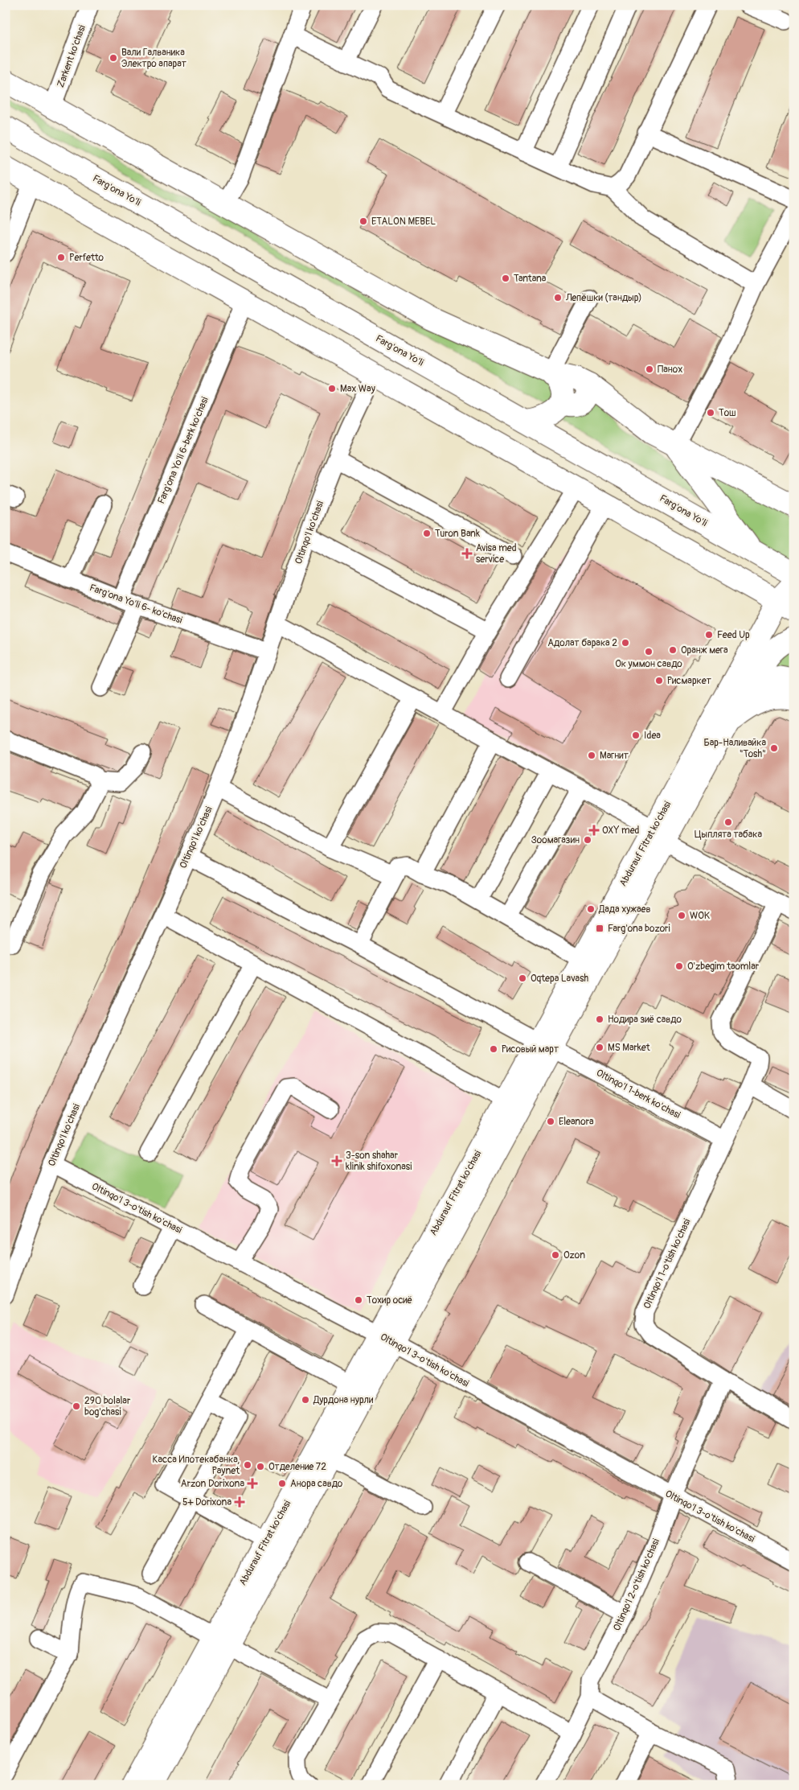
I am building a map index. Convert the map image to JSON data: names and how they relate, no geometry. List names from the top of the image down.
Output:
{
  "streets": {
    "main road": ["Farg'ona Yo'li", "Abdurauf Fitrat ko'chasi"],
    "street": [
      "Zarkent ko'chasi",
      "Farg'ona Yo'li 6-berk ko'chasi",
      "Oltinqo'l ko'chasi",
      "Farg'ona Yo'li 6- ko'chasi",
      "Oltinqo'l 1-berk ko'chasi",
      "Oltinqo'l 3-o'tish ko'chasi",
      "Oltinqo'l 1-o'tish ko'chasi",
      "Oltinqo'l 2-o'tish ko'chasi"
    ]
  },
  "crossings": [
    ["Farg'ona Yo'li 6-berk ko'chasi", "Farg'ona Yo'li 6- ko'chasi"],
    ["Oltinqo'l ko'chasi", "Farg'ona Yo'li 6- ko'chasi"],
    ["Oltinqo'l ko'chasi", "Oltinqo'l 1-berk ko'chasi"],
    ["Oltinqo'l ko'chasi", "Oltinqo'l 3-o'tish ko'chasi"],
    ["Abdurauf Fitrat ko'chasi", "Oltinqo'l 1-berk ko'chasi"],
    ["Abdurauf Fitrat ko'chasi", "Oltinqo'l 3-o'tish ko'chasi"],
    ["Oltinqo'l 1-berk ko'chasi", "Oltinqo'l 1-o'tish ko'chasi"],
    ["Oltinqo'l 3-o'tish ko'chasi", "Oltinqo'l 2-o'tish ko'chasi"],
    ["Oltinqo'l 1-o'tish ko'chasi", "Oltinqo'l 2-o'tish ko'chasi"]
  ],
  "places": {
    "other": [
      "Вали Галваника Электро апарат",
      "ETALON MEBEL",
      "Perfetto",
      "Tantana",
      "Лепёшки (тандыр)",
      "Панох",
      "Max Way",
      "Тош",
      "Turon Bank",
      "Feed Up",
      "Адолат барака 2",
      "Оранж мега",
      "Ок уммон савдо",
      "Рисмаркет",
      "Idea",
      "Бар-Наливайка \"Tosh\"",
      "Магнит",
      "Цыплята табака",
      "Зоомагазин",
      "Дада хужаев",
      "WOK",
      "O'zbegim taomlar",
      "Oqtepa Lavash",
      "Нодира зиё савдо",
      "MS Market",
      "Рисовый март",
      "Eleanora",
      "Ozon",
      "Тохир осиё",
      "Дурдона нурли",
      "290 bolalar bog'chasi",
      "Касса Ипотекабанка, Paynet",
      "Отделение 72",
      "Анора савдо"
    ],
    "health": [
      "Avisa med service",
      "OXY med",
      "3-son shahar klinik shifoxonasi",
      "Arzon Dorixona",
      "5+ Dorixona"
    ],
    "transit": ["Farg'ona bozori"]
  }
}
